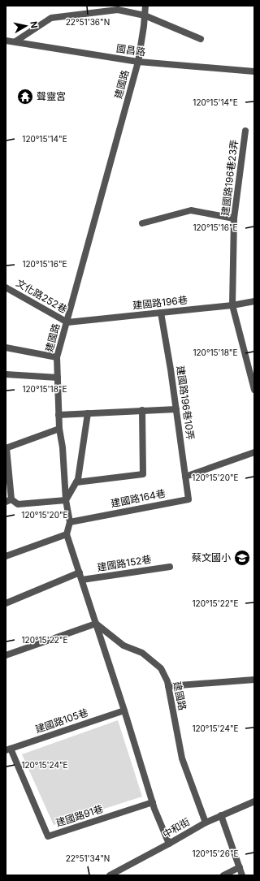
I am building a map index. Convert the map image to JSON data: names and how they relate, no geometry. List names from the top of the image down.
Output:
{
  "streets": {
    "street": [
      "國昌路",
      "建國路",
      "建國路196巷23弄",
      "文化路252巷",
      "建國路196巷",
      "建國路196巷10弄",
      "建國路164巷",
      "建國路152巷",
      "建國路105巷",
      "建國路91巷",
      "中和街"
    ]
  },
  "crossings": [
    ["國昌路", "建國路"],
    ["建國路", "文化路252巷"],
    ["建國路", "建國路196巷"],
    ["建國路", "建國路164巷"],
    ["建國路", "中和街"],
    ["建國路196巷23弄", "建國路196巷"],
    ["文化路252巷", "建國路196巷"],
    ["建國路196巷", "建國路196巷10弄"],
    ["建國路196巷10弄", "建國路164巷"],
    ["建國路105巷", "建國路91巷"]
  ],
  "places": {
    "temple": ["聲靈宮"],
    "school or university": ["蔡文國小"]
  },
  "north": "right",
  "coordinates": [
    "22°51'36\"N",
    "120°15'14\"E",
    "120°15'16\"E",
    "120°15'18\"E",
    "120°15'20\"E",
    "120°15'22\"E",
    "120°15'24\"E",
    "120°15'26\"E",
    "22°51'34\"N"
  ]
}
